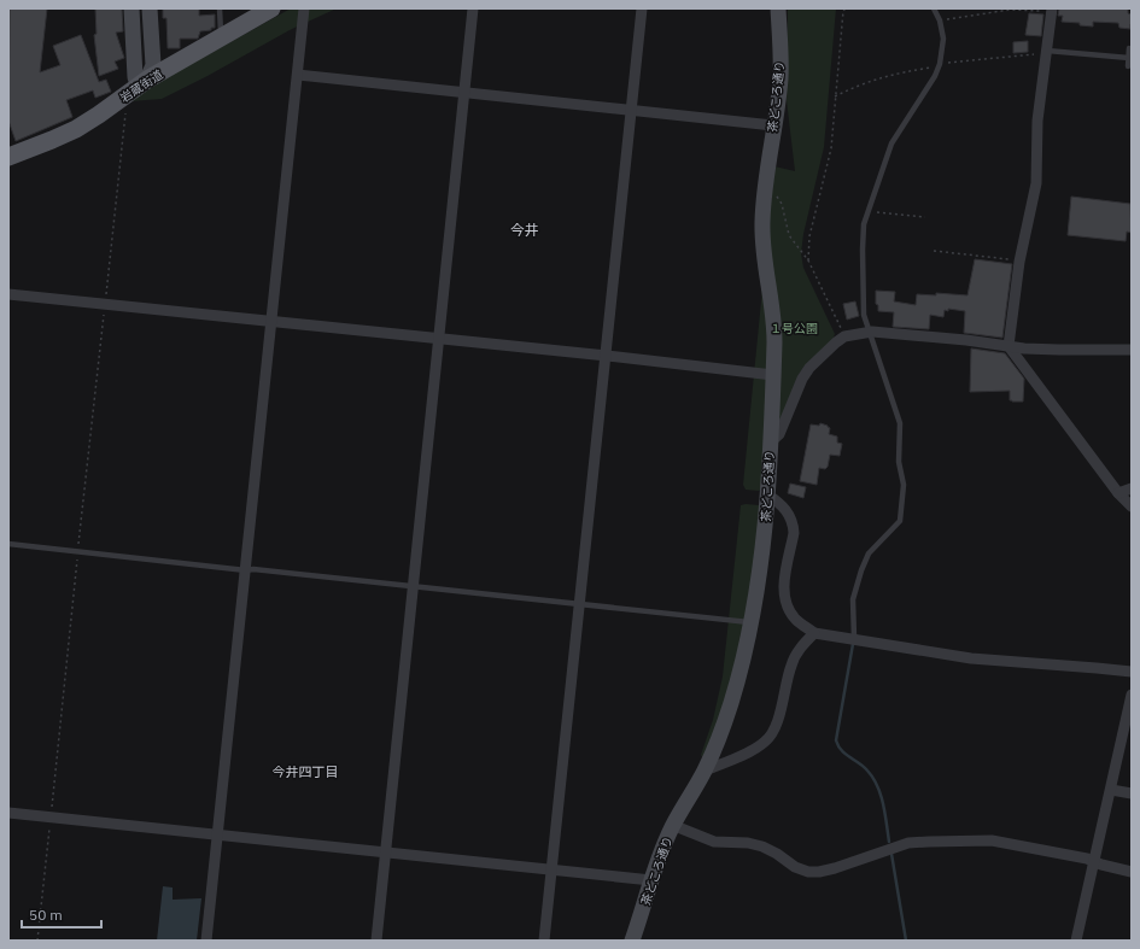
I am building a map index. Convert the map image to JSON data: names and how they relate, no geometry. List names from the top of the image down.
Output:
{
  "streets": {
    "main road": ["岩蔵街道"],
    "street": ["茶どころ通り"]
  },
  "districts": ["今井", "今井四丁目"],
  "parks": ["１号公園"],
  "scale_bar": "50 m"
}
